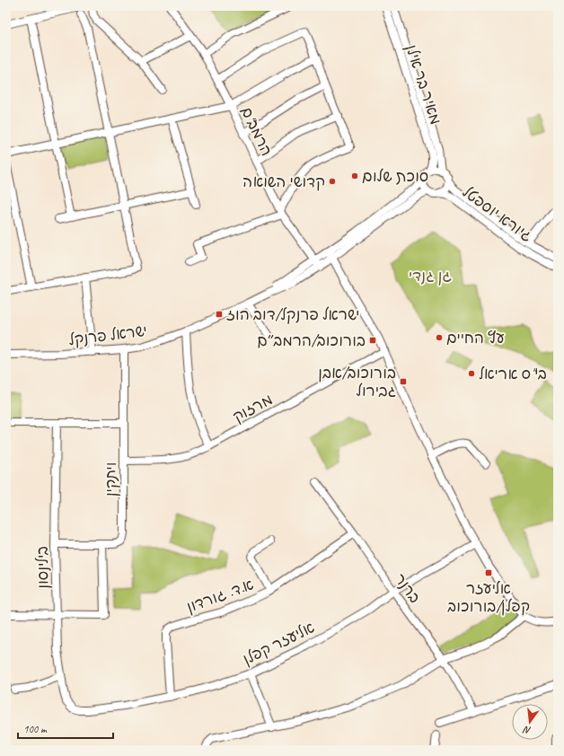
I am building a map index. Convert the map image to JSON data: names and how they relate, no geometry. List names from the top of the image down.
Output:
{
  "streets": {
    "street": [
      "מאיר בר אילן",
      "הרמב\"ם",
      "גיורא יוספטל",
      "ישראל פרנקל",
      "מרזוק",
      "ויתקין",
      "בילינסון",
      "ברנר",
      "א.ד. גורדון",
      "אליעזר קפלן"
    ]
  },
  "crossings": [
    ["מאיר בר אילן", "גיורא יוספטל"],
    ["מאיר בר אילן", "ישראל פרנקל"],
    ["הרמב\"ם", "ישראל פרנקל"],
    ["גיורא יוספטל", "ישראל פרנקל"],
    ["ישראל פרנקל", "ויתקין"],
    ["מרזוק", "ויתקין"],
    ["ויתקין", "בילינסון"],
    ["בילינסון", "אליעזר קפלן"],
    ["ברנר", "א.ד. גורדון"],
    ["ברנר", "אליעזר קפלן"],
    ["א.ד. גורדון", "אליעזר קפלן"]
  ],
  "parks": ["גן גנדי"],
  "places": {
    "other": [
      "סוכת שלום",
      "קדושי השואה",
      "עץ החיים",
      "בי\"ס אריאל"
    ],
    "transit": [
      "ישראל פרנקל/דוב הוז",
      "בורוכוב/הרמב״ם",
      "בורוכוב/אבן גבירול",
      "אליעזר קפלן/בורוכוב"
    ]
  },
  "scale_bar": "100 m",
  "north": "bottom"
}
